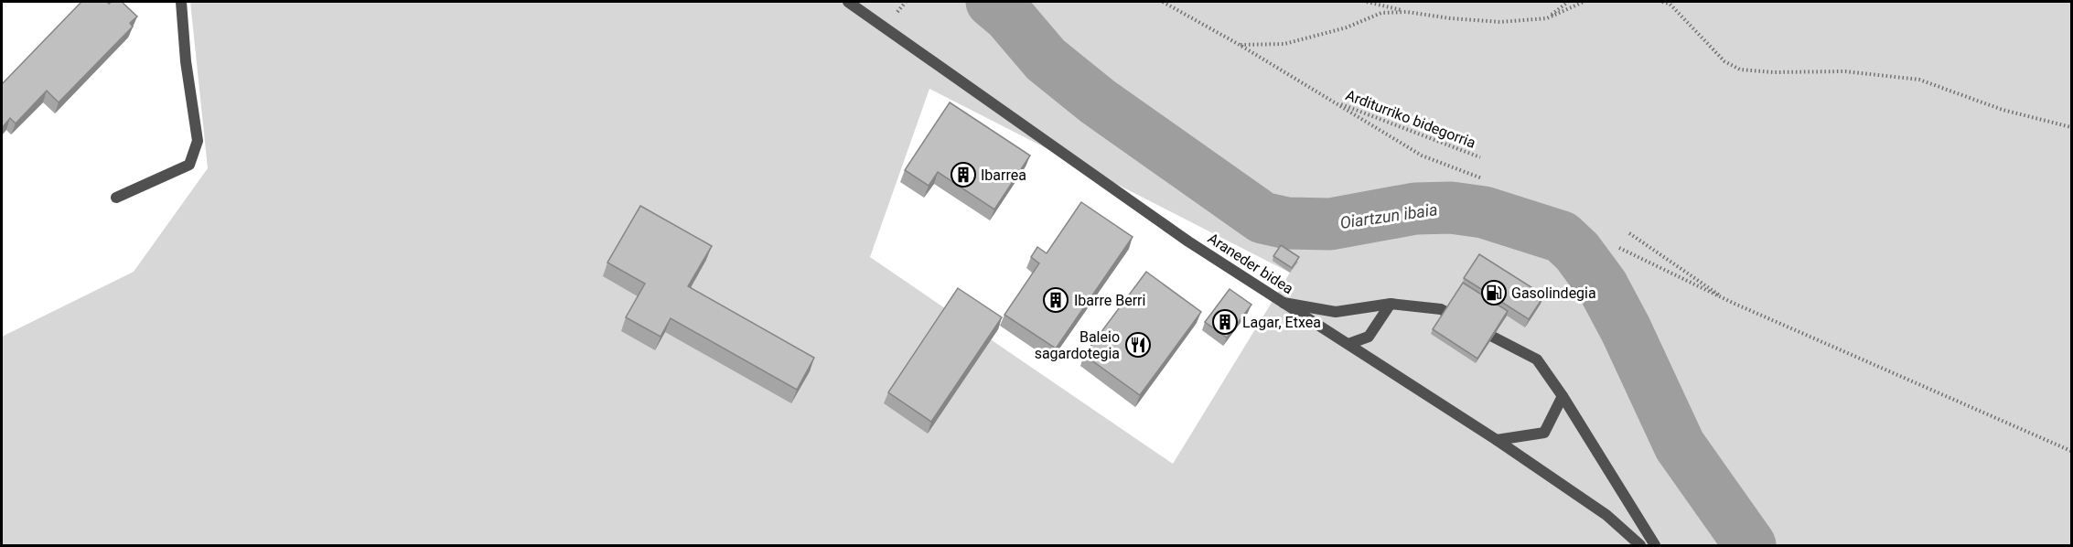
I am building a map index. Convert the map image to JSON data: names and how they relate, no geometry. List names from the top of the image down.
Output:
{
  "streets": {
    "street": ["Araneder bidea"],
    "path": ["Arditurriko bidegorria"]
  },
  "water": ["Oiartzun ibaia"],
  "places": {
    "building": ["Ibarrea", "Ibarre Berri", "Lagar, Etxea"],
    "fuel station": ["Gasolindegia"],
    "restaurant": ["Baleio sagardotegia"]
  }
}
